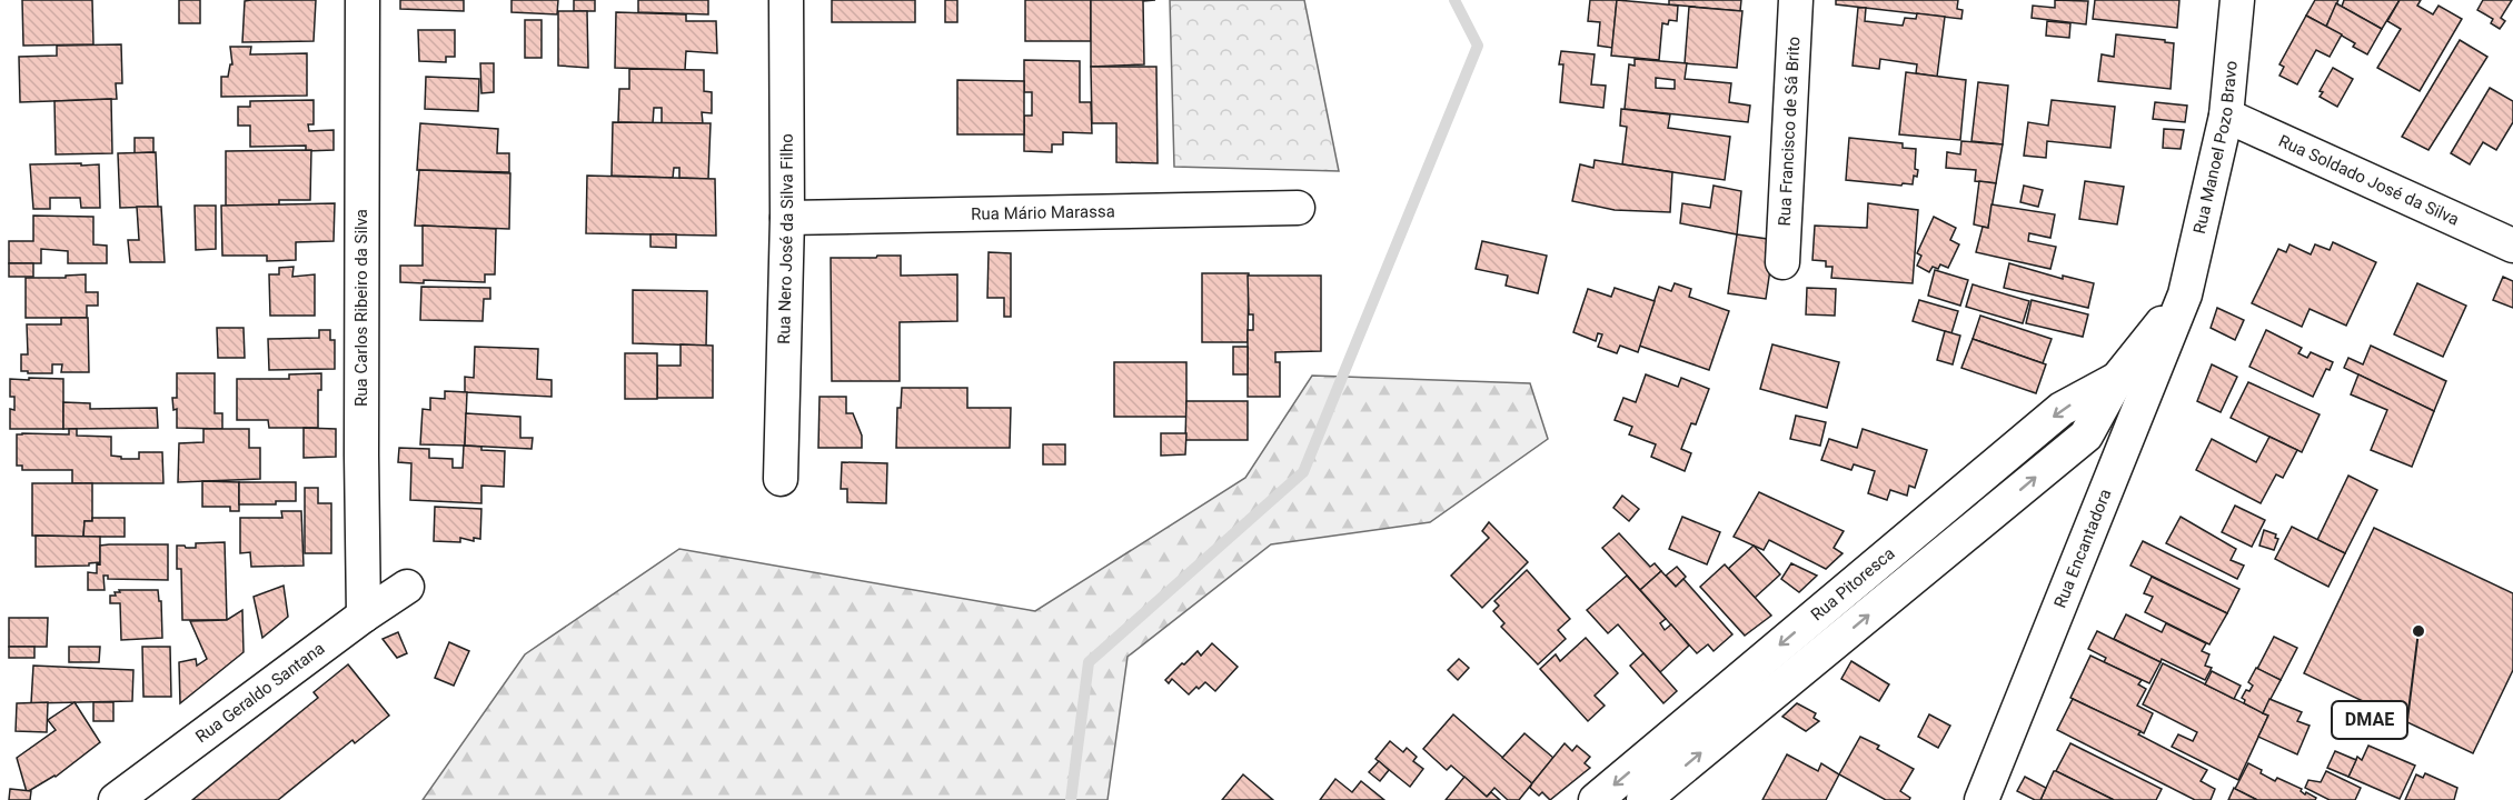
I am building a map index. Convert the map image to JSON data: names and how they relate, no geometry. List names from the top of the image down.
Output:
{
  "streets": {
    "street": [
      "Rua Francisco de Sá Brito",
      "Rua Manoel Pozo Bravo",
      "Rua Soldado José da Silva",
      "Rua Mário Marassa",
      "Rua Nero José da Silva Filho",
      "Rua Carlos Ribeiro da Silva",
      "Rua Encantadora",
      "Rua Pitoresca",
      "Rua Geraldo Santana"
    ]
  },
  "crossings": [
    ["Rua Manoel Pozo Bravo", "Rua Soldado José da Silva"],
    ["Rua Manoel Pozo Bravo", "Rua Encantadora"],
    ["Rua Manoel Pozo Bravo", "Rua Pitoresca"],
    ["Rua Mário Marassa", "Rua Nero José da Silva Filho"],
    ["Rua Carlos Ribeiro da Silva", "Rua Geraldo Santana"],
    ["Rua Encantadora", "Rua Pitoresca"]
  ],
  "places": ["DMAE"]
}
